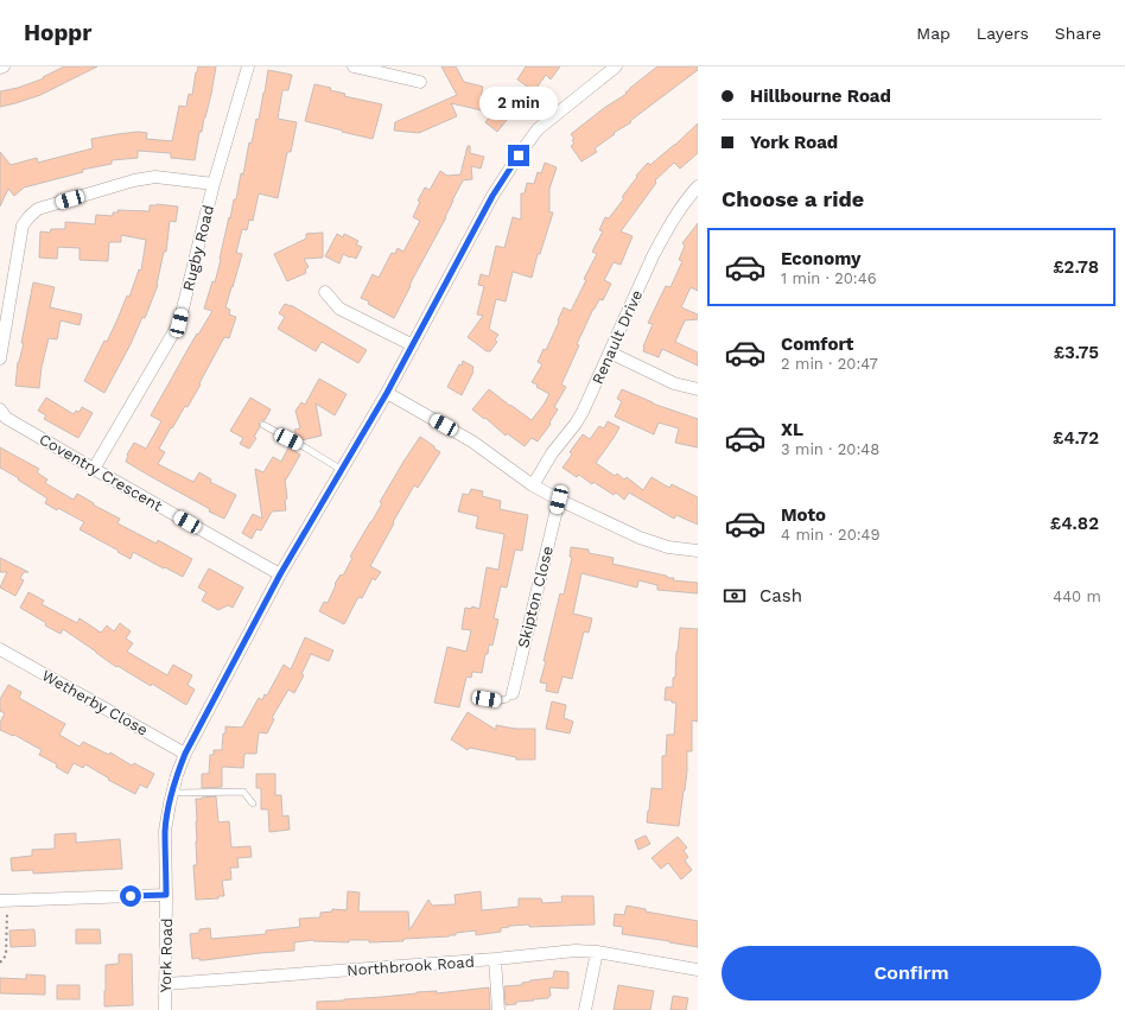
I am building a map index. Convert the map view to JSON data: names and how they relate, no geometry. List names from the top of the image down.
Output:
{
  "streets": {
    "street": [
      "Rugby Road",
      "Renault Drive",
      "Coventry Crescent",
      "Skipton Close",
      "Wetherby Close",
      "York Road",
      "Northbrook Road"
    ]
  },
  "crossings": [
    ["Rugby Road", "Coventry Crescent"],
    ["Coventry Crescent", "York Road"],
    ["Wetherby Close", "York Road"],
    ["York Road", "Northbrook Road"]
  ],
  "page": {
    "header": "Hoppr",
    "nav": ["Map", "Layers", "Share"],
    "banner": ["Hillbourne Road", "York Road"],
    "bubble": "2 min",
    "heading": "Choose a ride",
    "list": [
      {
        "name": "Economy",
        "note": "1 min · 20:46",
        "value": "£2.78"
      },
      {
        "name": "Comfort",
        "note": "2 min · 20:47",
        "value": "£3.75"
      },
      {
        "name": "XL",
        "note": "3 min · 20:48",
        "value": "£4.72"
      },
      {
        "name": "Moto",
        "note": "4 min · 20:49",
        "value": "£4.82"
      }
    ],
    "pay": ["Cash", "440 m"],
    "buttons": "Confirm"
  }
}
